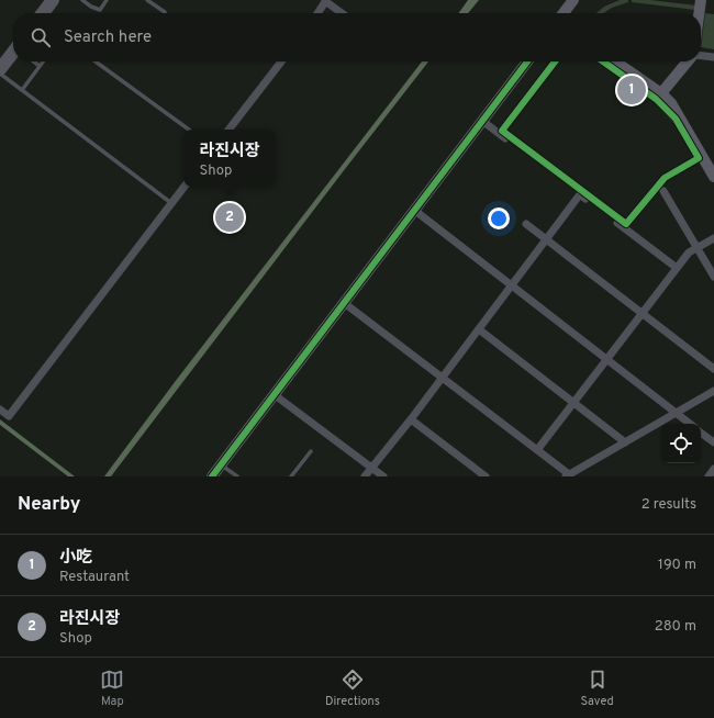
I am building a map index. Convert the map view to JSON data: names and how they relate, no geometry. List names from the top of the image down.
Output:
{
  "page": {
    "search": "Search here",
    "pins": ["1", "2"],
    "popup": ["라진시장", "Shop"],
    "heading": ["Nearby", "2 results"],
    "list": [
      {
        "mark": "1",
        "name": "小吃",
        "note": "Restaurant",
        "value": "190 m"
      },
      {
        "mark": "2",
        "name": "라진시장",
        "note": "Shop",
        "value": "280 m"
      }
    ],
    "nav": ["Map", "Directions", "Saved"]
  }
}
